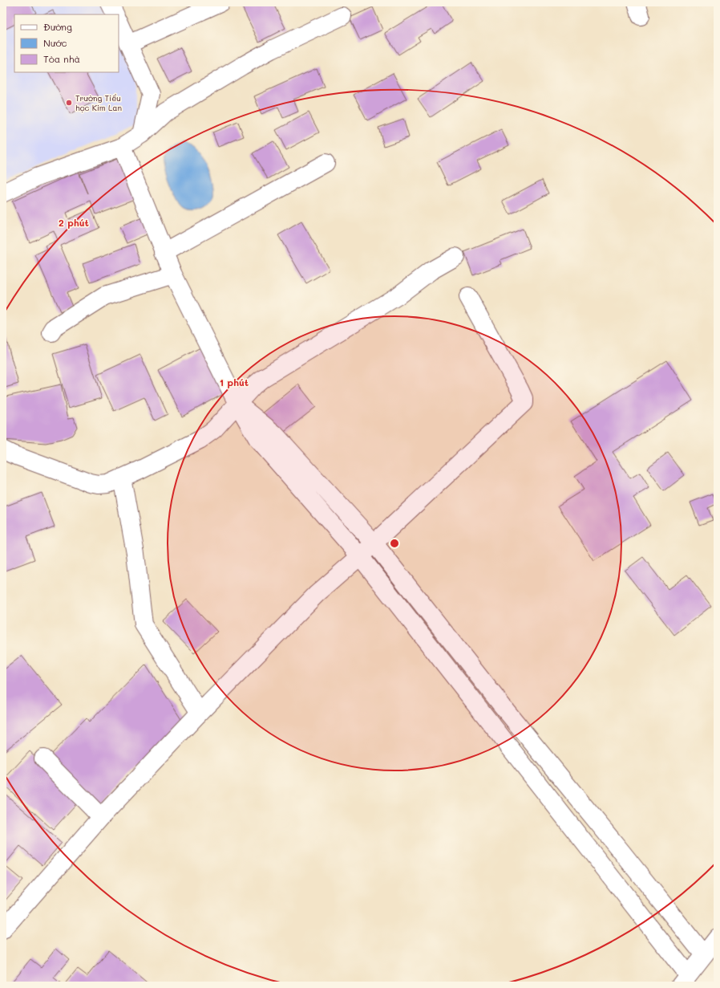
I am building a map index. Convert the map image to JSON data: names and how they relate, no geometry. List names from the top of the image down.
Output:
{
  "places": ["Trường Tiểu học Kim Lan"],
  "legend": ["Đường", "Nước", "Tòa nhà"],
  "rings": ["2 phút", "1 phút"]
}
